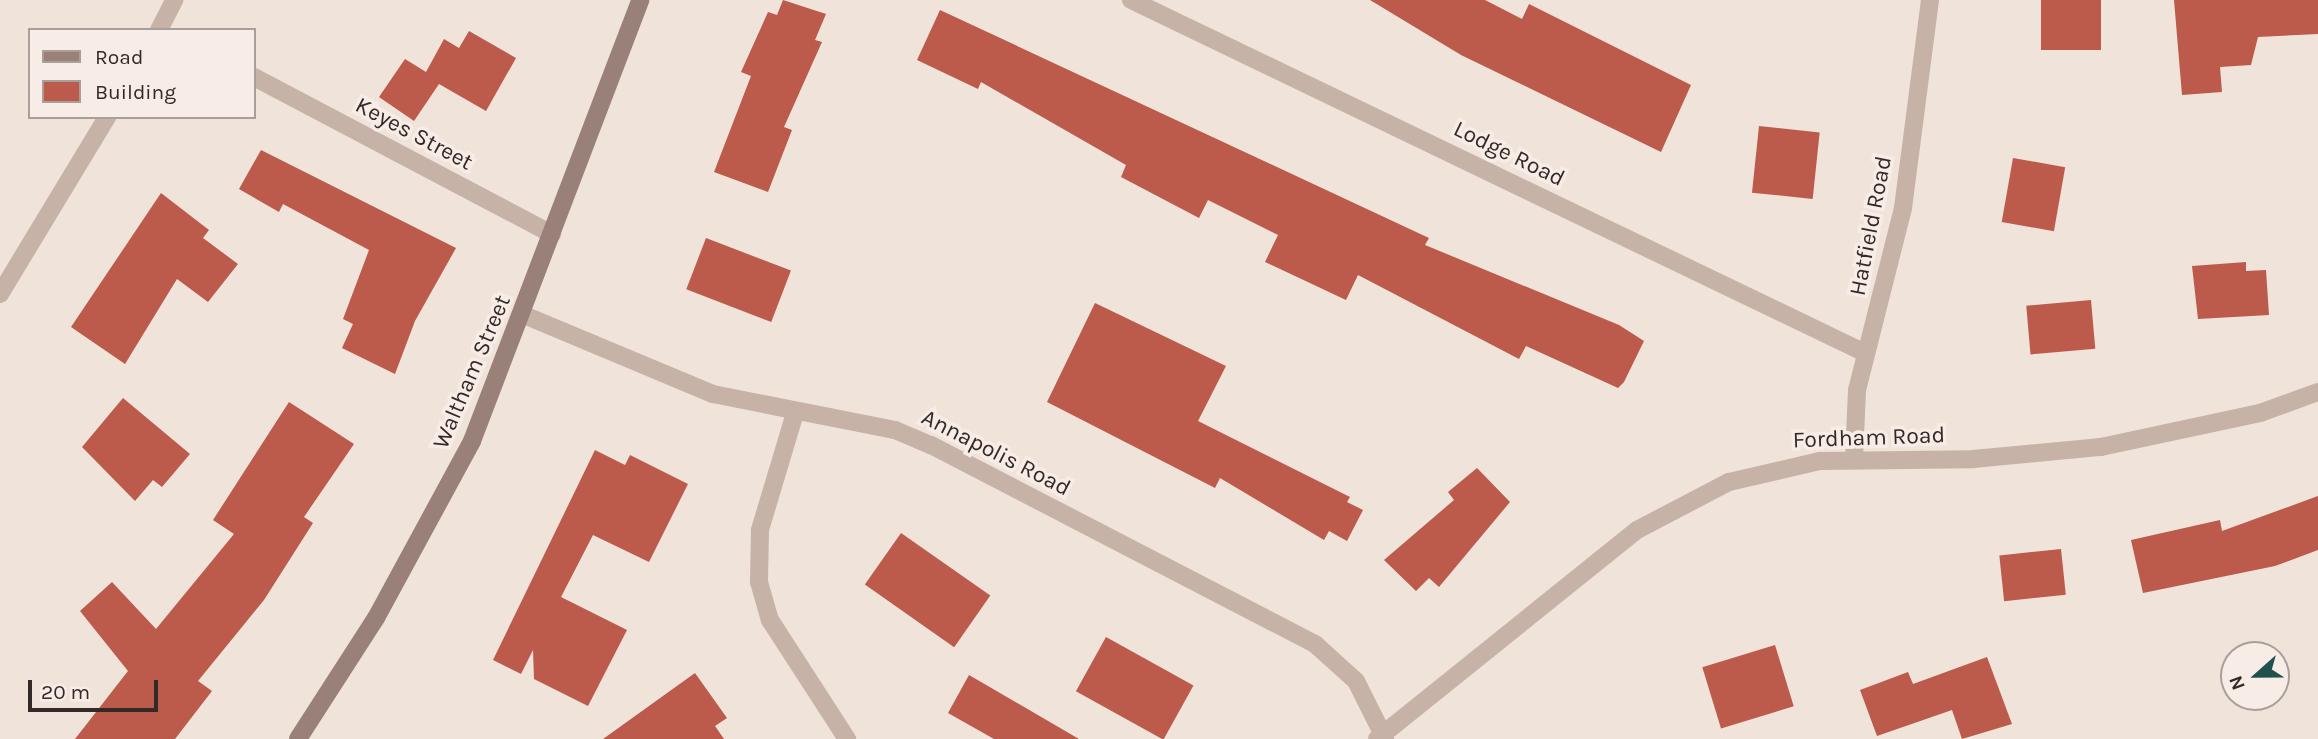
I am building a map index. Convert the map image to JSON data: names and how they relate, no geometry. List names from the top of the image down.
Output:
{
  "streets": {
    "main road": ["Waltham Street"],
    "street": [
      "Keyes Street",
      "Lodge Road",
      "Hatfield Road",
      "Fordham Road",
      "Annapolis Road"
    ]
  },
  "crossings": [
    ["Keyes Street", "Waltham Street"],
    ["Lodge Road", "Hatfield Road"],
    ["Hatfield Road", "Fordham Road"],
    ["Waltham Street", "Annapolis Road"],
    ["Fordham Road", "Annapolis Road"]
  ],
  "legend": ["Road", "Building"],
  "scale_bar": "20 m",
  "north": "left"
}
